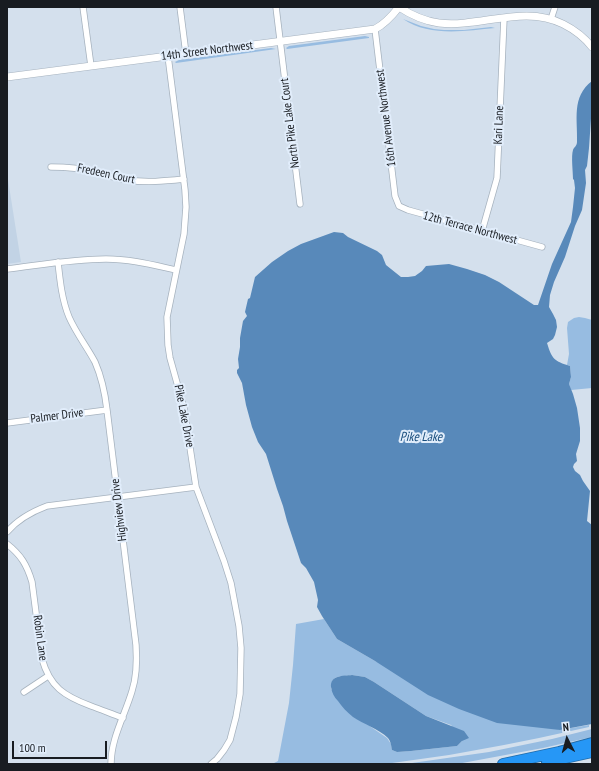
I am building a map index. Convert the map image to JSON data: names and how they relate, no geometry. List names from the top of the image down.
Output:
{
  "streets": {
    "street": [
      "14th Street Northwest",
      "16th Avenue Northwest",
      "North Pike Lake Court",
      "Kari Lane",
      "Fredeen Court",
      "12th Terrace Northwest",
      "Palmer Drive",
      "Pike Lake Drive",
      "Highview Drive",
      "Robin Lane"
    ]
  },
  "crossings": [
    ["14th Street Northwest", "16th Avenue Northwest"],
    ["14th Street Northwest", "North Pike Lake Court"],
    ["14th Street Northwest", "Pike Lake Drive"],
    ["16th Avenue Northwest", "12th Terrace Northwest"],
    ["Kari Lane", "12th Terrace Northwest"],
    ["Fredeen Court", "Pike Lake Drive"],
    ["Palmer Drive", "Highview Drive"],
    ["Highview Drive", "Robin Lane"]
  ],
  "water": ["Pike Lake"],
  "scale_bar": "100 m",
  "north": "top"
}
